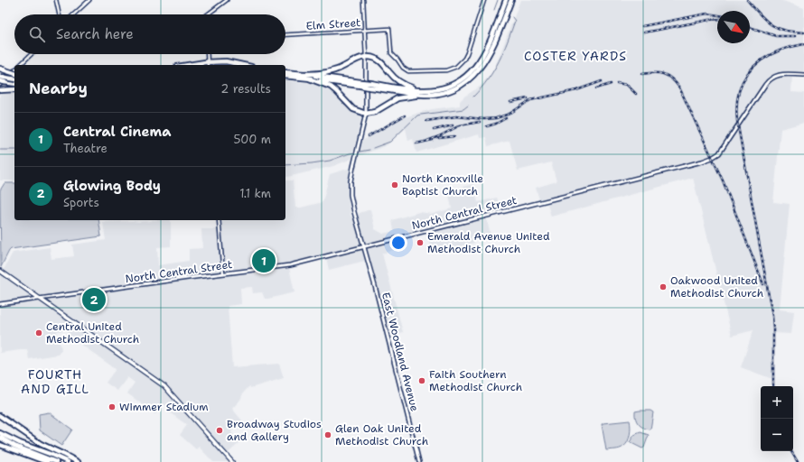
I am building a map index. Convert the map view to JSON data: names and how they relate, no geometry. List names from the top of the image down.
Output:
{
  "streets": {
    "main road": ["North Central Street", "East Woodland Avenue"],
    "street": ["Elm Street"]
  },
  "crossings": [
    ["North Central Street", "East Woodland Avenue"]
  ],
  "districts": ["COSTER YARDS", "FOURTH AND GILL"],
  "places": [
    "North Knoxville Baptist Church",
    "Emerald Avenue United Methodist Church",
    "Oakwood United Methodist Church",
    "Central United Methodist Church",
    "Faith Southern Methodist Church",
    "Wimmer Stadium",
    "Broadway Studios and Gallery",
    "Glen Oak United Methodist Church"
  ],
  "north": "bottom right",
  "page": {
    "search": "Search here",
    "heading": ["Nearby", "2 results"],
    "list": [
      {
        "mark": "1",
        "name": "Central Cinema",
        "note": "Theatre",
        "value": "500 m"
      },
      {
        "mark": "2",
        "name": "Glowing Body",
        "note": "Sports",
        "value": "1.1 km"
      }
    ],
    "pins": ["1", "2"],
    "map_buttons": ["+", "−"]
  }
}
